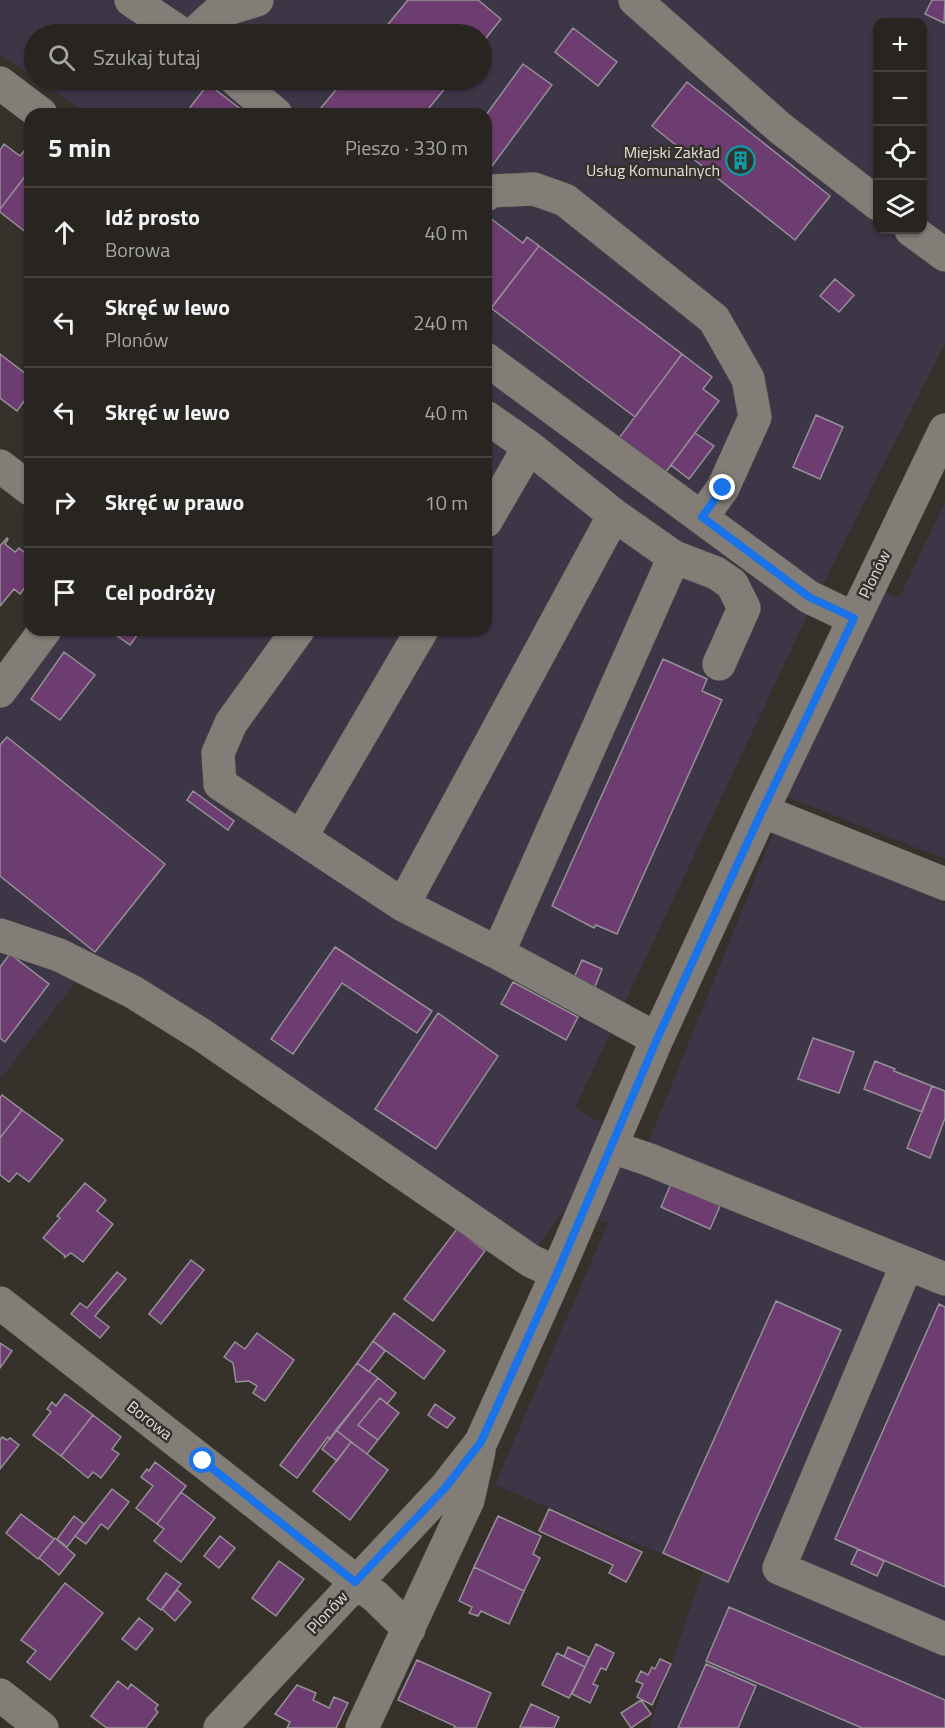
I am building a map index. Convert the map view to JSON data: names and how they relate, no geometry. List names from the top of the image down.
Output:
{
  "streets": {
    "street": ["Plonów", "Borowa"]
  },
  "crossings": [
    ["Plonów", "Borowa"]
  ],
  "places": {
    "building": ["Miejski Zakład Usług Komunalnych"]
  },
  "page": {
    "map_buttons": ["+", "−"],
    "search": "Szukaj tutaj",
    "heading": ["5 min", "Pieszo · 330 m"],
    "list": [
      ["Idź prosto", "Borowa", "40 m"],
      ["Skręć w lewo", "Plonów", "240 m"],
      ["Skręć w lewo", "40 m"],
      ["Skręć w prawo", "10 m"],
      "Cel podróży"
    ]
  }
}
